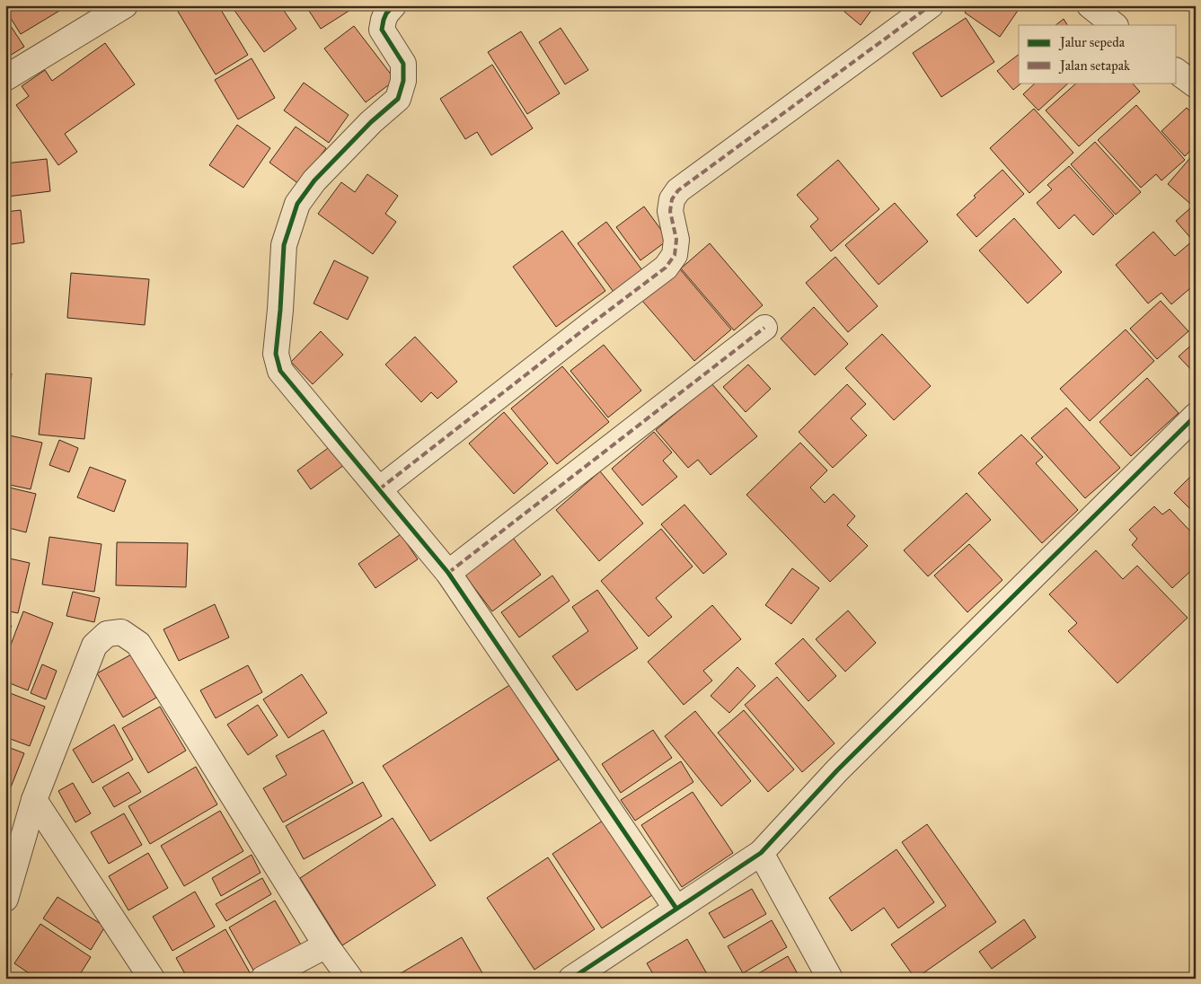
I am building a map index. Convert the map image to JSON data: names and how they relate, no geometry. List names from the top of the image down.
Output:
{
  "legend": ["Jalur sepeda", "Jalan setapak"]
}
